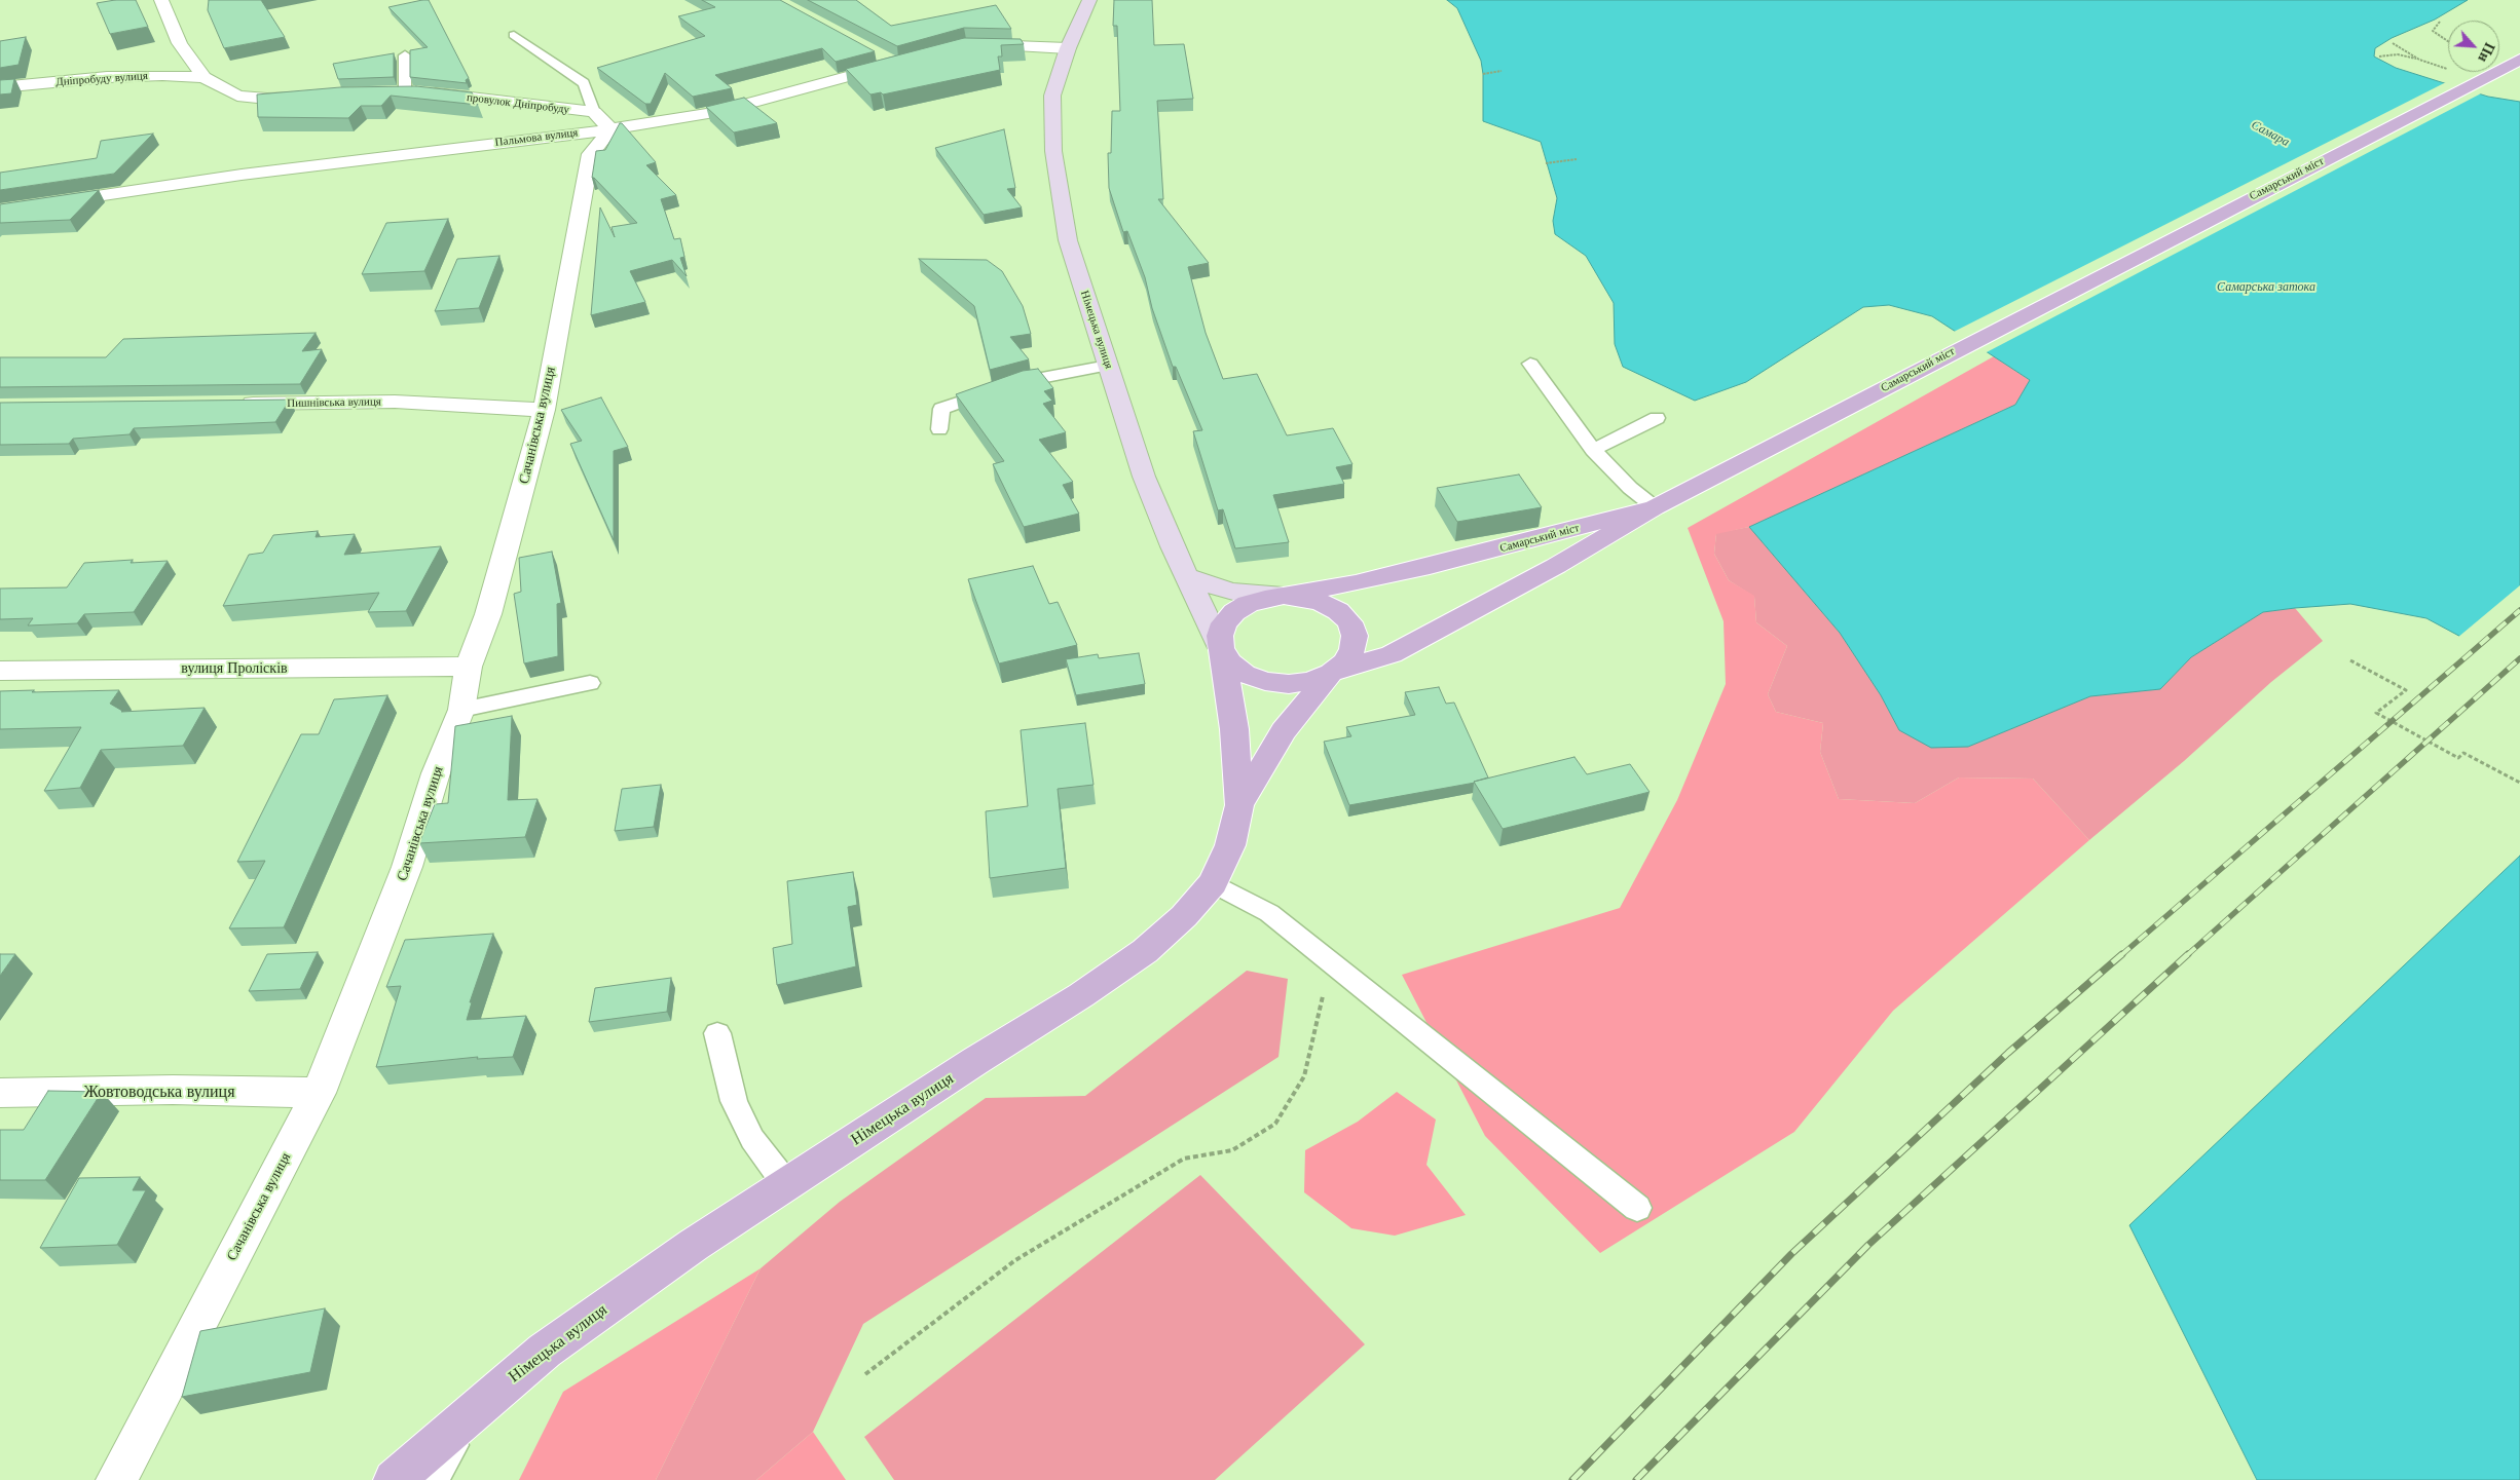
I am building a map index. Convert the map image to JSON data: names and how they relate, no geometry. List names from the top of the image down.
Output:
{
  "streets": {
    "main road": ["Самарський міст", "Німецька вулиця"],
    "street": [
      "Дніпробуду вулиця",
      "провулок Дніпробуду",
      "Пальмова вулиця",
      "Пишнівська вулиця",
      "Сачанівська вулиця",
      "вулиця Пролісків",
      "Жовтоводська вулиця"
    ]
  },
  "crossings": [
    ["провулок Дніпробуду", "Пальмова вулиця"],
    ["провулок Дніпробуду", "Сачанівська вулиця"],
    ["Пальмова вулиця", "Сачанівська вулиця"],
    ["Самарський міст", "Німецька вулиця"],
    ["Пишнівська вулиця", "Сачанівська вулиця"],
    ["Сачанівська вулиця", "вулиця Пролісків"],
    ["Сачанівська вулиця", "Жовтоводська вулиця"]
  ],
  "water": ["Самара", "Самарська затока"],
  "north": "bottom right"
}
